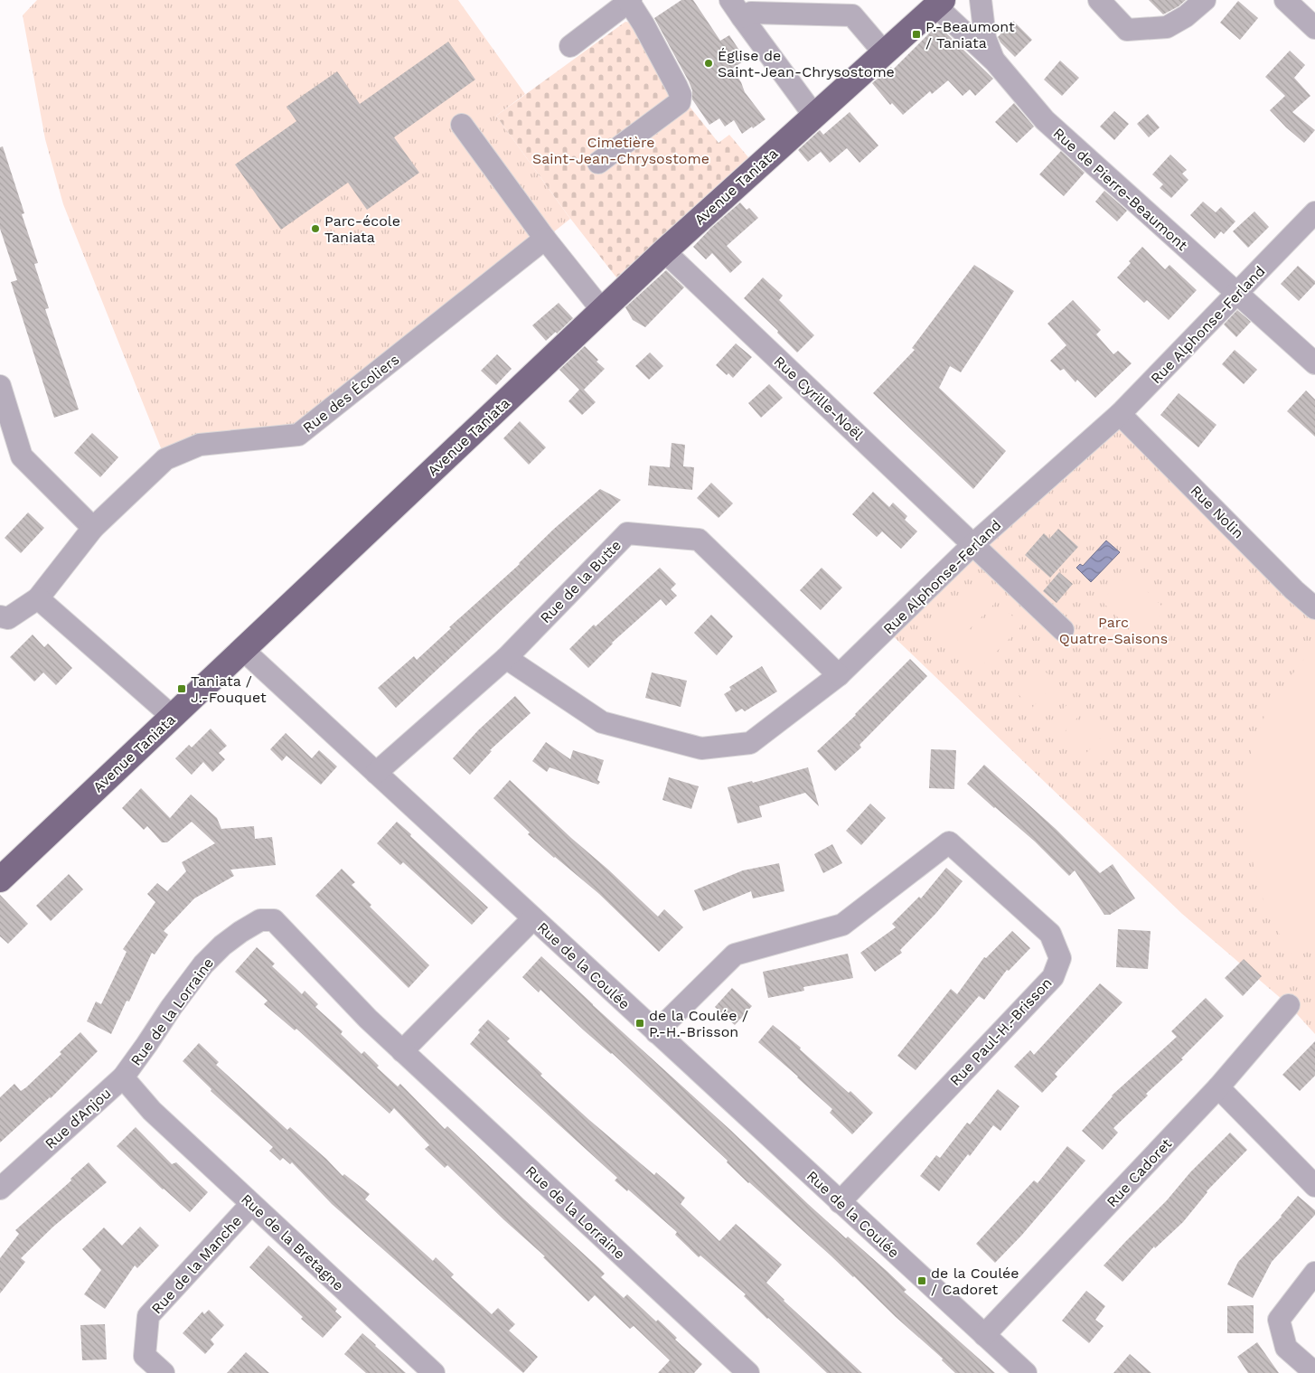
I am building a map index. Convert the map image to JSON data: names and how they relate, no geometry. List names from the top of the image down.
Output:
{
  "streets": {
    "main road": ["Avenue Taniata"],
    "street": [
      "Rue de Pierre-Beaumont",
      "Rue Alphonse-Ferland",
      "Rue des Écoliers",
      "Rue Cyrille-Noël",
      "Rue Nolin",
      "Rue de la Butte",
      "Rue de la Coulée",
      "Rue de la Lorraine",
      "Rue Paul-H.-Brisson",
      "Rue d'Anjou",
      "Rue Cadoret",
      "Rue de la Bretagne",
      "Rue de la Manche"
    ]
  },
  "crossings": [
    ["Avenue Taniata", "Rue de Pierre-Beaumont"],
    ["Avenue Taniata", "Rue Cyrille-Noël"],
    ["Avenue Taniata", "Rue de la Coulée"],
    ["Rue de Pierre-Beaumont", "Rue Alphonse-Ferland"],
    ["Rue Alphonse-Ferland", "Rue Cyrille-Noël"],
    ["Rue Alphonse-Ferland", "Rue Nolin"],
    ["Rue Alphonse-Ferland", "Rue de la Butte"],
    ["Rue de la Butte", "Rue de la Coulée"],
    ["Rue de la Coulée", "Rue Paul-H.-Brisson"],
    ["Rue de la Coulée", "Rue Cadoret"],
    ["Rue de la Lorraine", "Rue d'Anjou"],
    ["Rue d'Anjou", "Rue de la Bretagne"],
    ["Rue de la Bretagne", "Rue de la Manche"]
  ],
  "parks": ["Cimetière Saint-Jean-Chrysostome", "Parc Quatre-Saisons"],
  "places": {
    "transit": [
      "P.-Beaumont / Taniata",
      "Taniata / J.-Fouquet",
      "de la Coulée / P.-H.-Brisson",
      "de la Coulée / Cadoret"
    ],
    "other": ["Église de Saint-Jean-Chrysostome", "Parc-école Taniata"]
  }
}
